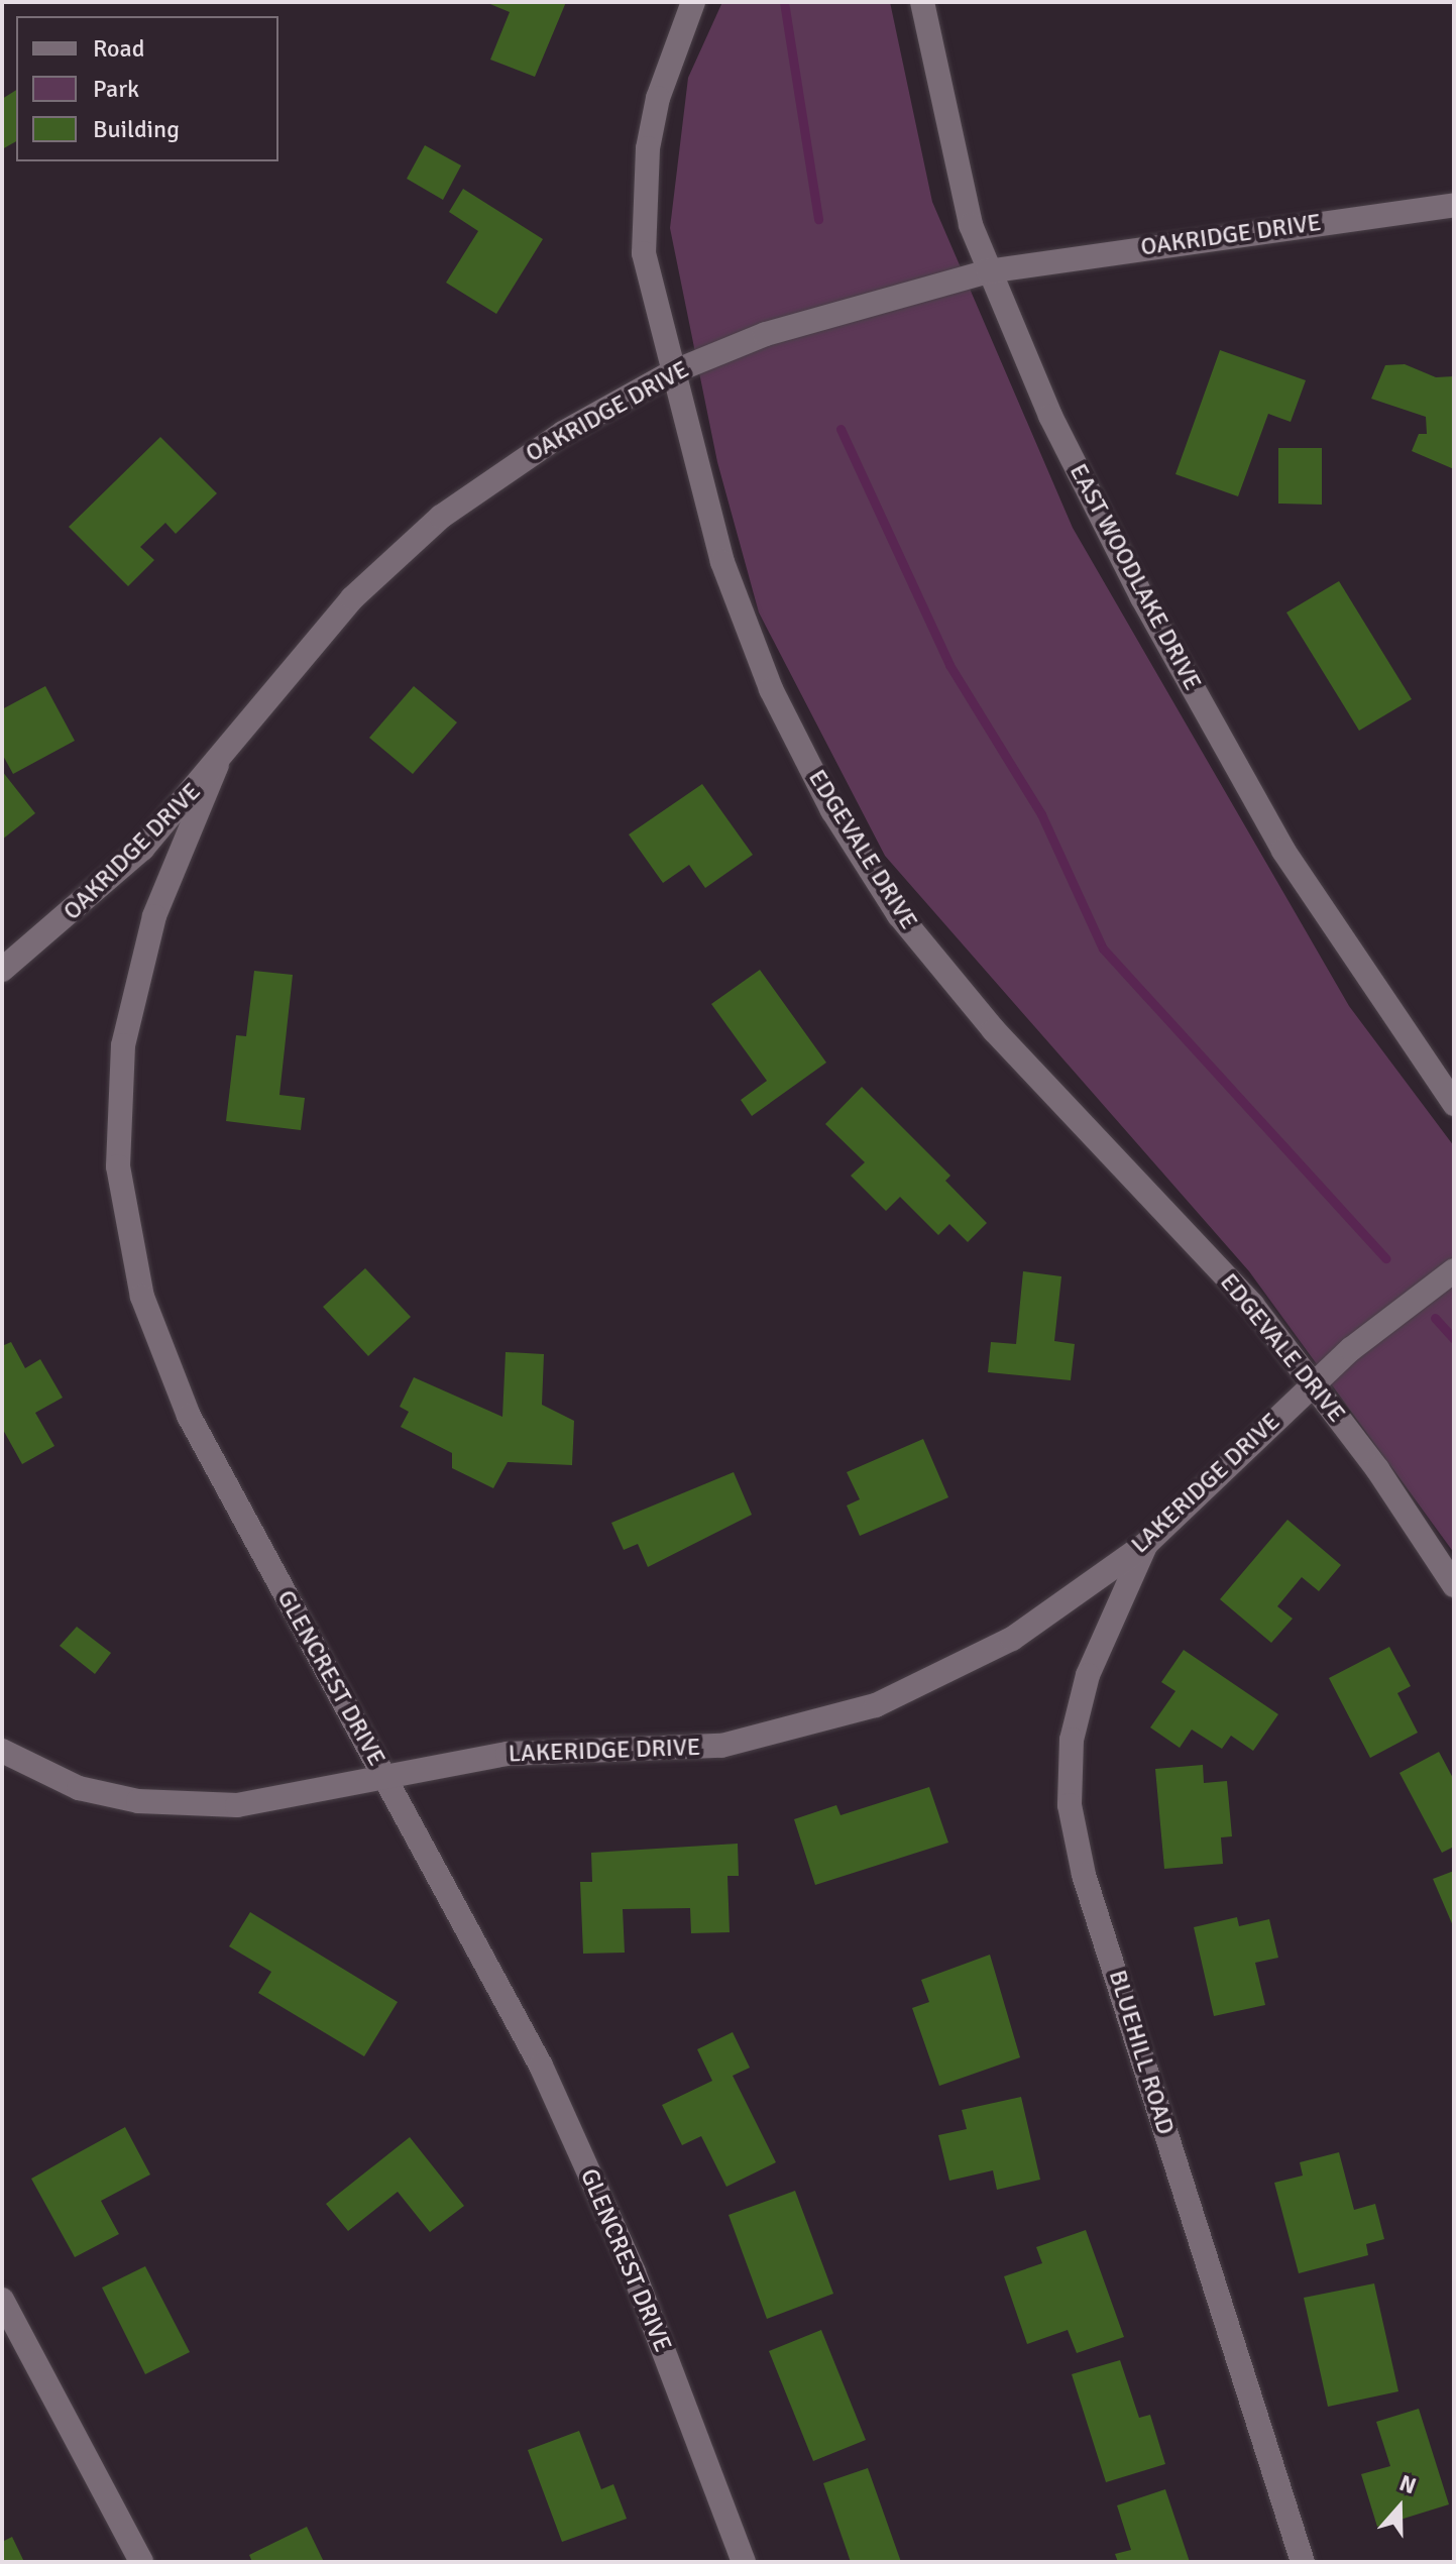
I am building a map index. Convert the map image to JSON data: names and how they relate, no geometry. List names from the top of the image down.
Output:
{
  "streets": {
    "street": [
      "OAKRIDGE DRIVE",
      "EAST WOODLAKE DRIVE",
      "EDGEVALE DRIVE",
      "LAKERIDGE DRIVE",
      "GLENCREST DRIVE",
      "BLUEHILL ROAD"
    ]
  },
  "crossings": [
    ["OAKRIDGE DRIVE", "EAST WOODLAKE DRIVE"],
    ["OAKRIDGE DRIVE", "EDGEVALE DRIVE"],
    ["OAKRIDGE DRIVE", "GLENCREST DRIVE"],
    ["EDGEVALE DRIVE", "LAKERIDGE DRIVE"],
    ["LAKERIDGE DRIVE", "GLENCREST DRIVE"],
    ["LAKERIDGE DRIVE", "BLUEHILL ROAD"]
  ],
  "legend": ["Road", "Park", "Building"],
  "north": "top"
}
